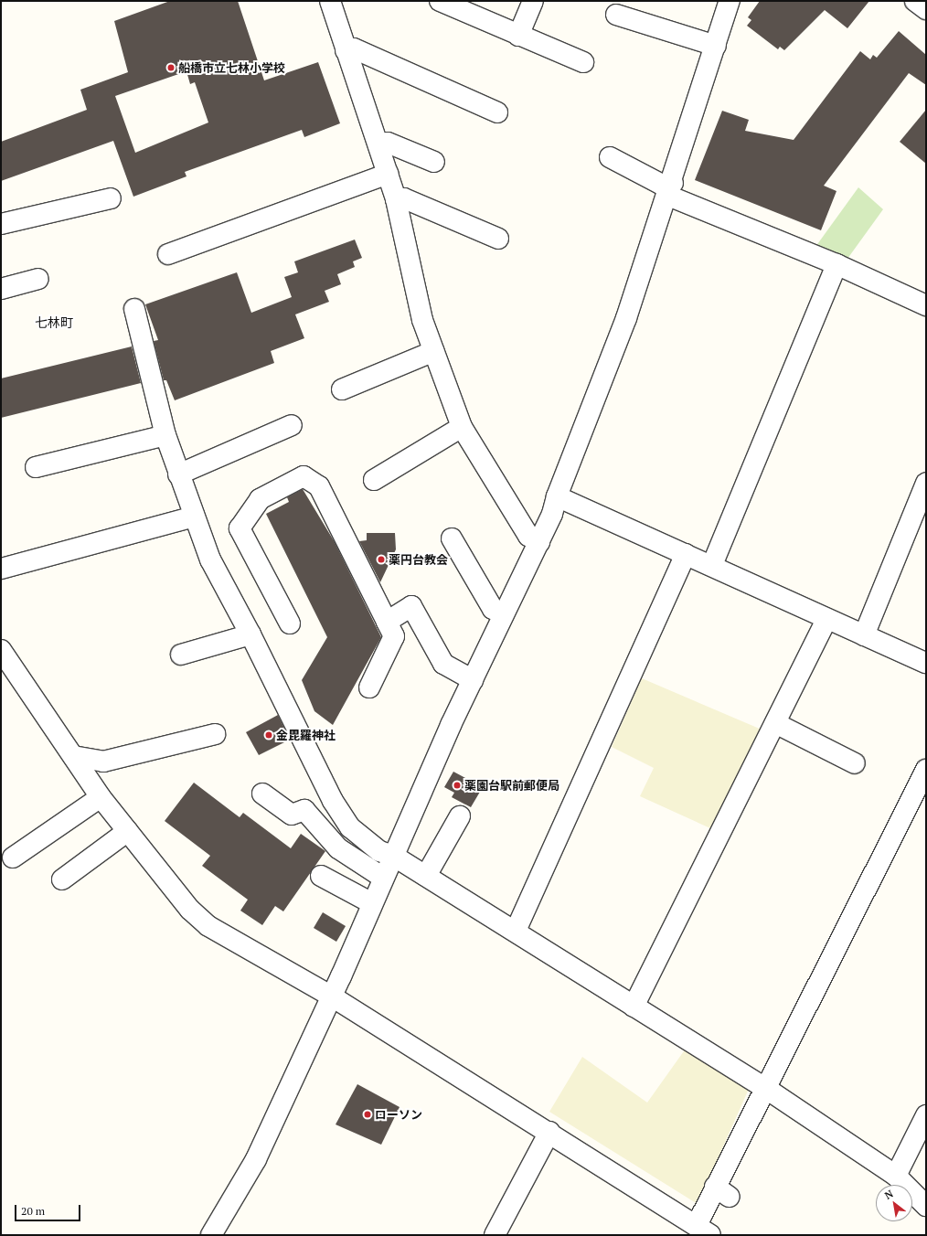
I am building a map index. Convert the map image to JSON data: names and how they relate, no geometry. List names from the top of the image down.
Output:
{
  "districts": ["七林町"],
  "places": [
    "船橋市立七林小学校",
    "薬円台教会",
    "金毘羅神社",
    "薬園台駅前郵便局",
    "ローソン"
  ],
  "scale_bar": "20 m",
  "north": "top left"
}
